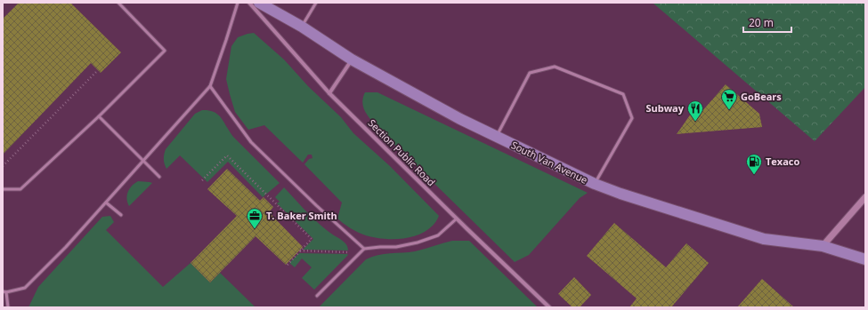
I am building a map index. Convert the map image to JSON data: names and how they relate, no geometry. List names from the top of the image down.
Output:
{
  "streets": {
    "main road": ["South Van Avenue"],
    "street": ["Section Public Road"]
  },
  "places": {
    "supermarket": ["GoBears"],
    "restaurant": ["Subway"],
    "fuel station": ["Texaco"],
    "office": ["T. Baker Smith"]
  },
  "scale_bar": "20 m"
}
